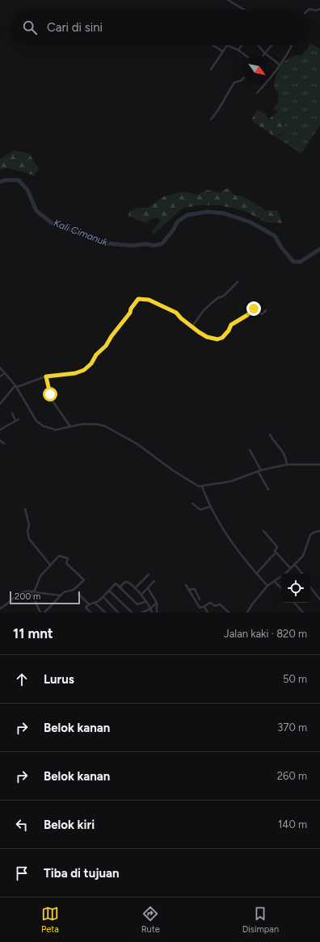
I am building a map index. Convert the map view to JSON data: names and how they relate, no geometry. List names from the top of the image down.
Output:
{
  "water": ["Kali Cimanuk"],
  "scale_bar": "200 m",
  "north": "bottom right",
  "page": {
    "search": "Cari di sini",
    "scale": "200 m",
    "heading": ["11 mnt", "Jalan kaki · 820 m"],
    "list": [
      ["Lurus", "50 m"],
      ["Belok kanan", "370 m"],
      ["Belok kanan", "260 m"],
      ["Belok kiri", "140 m"],
      "Tiba di tujuan"
    ],
    "nav": ["Peta", "Rute", "Disimpan"]
  }
}
